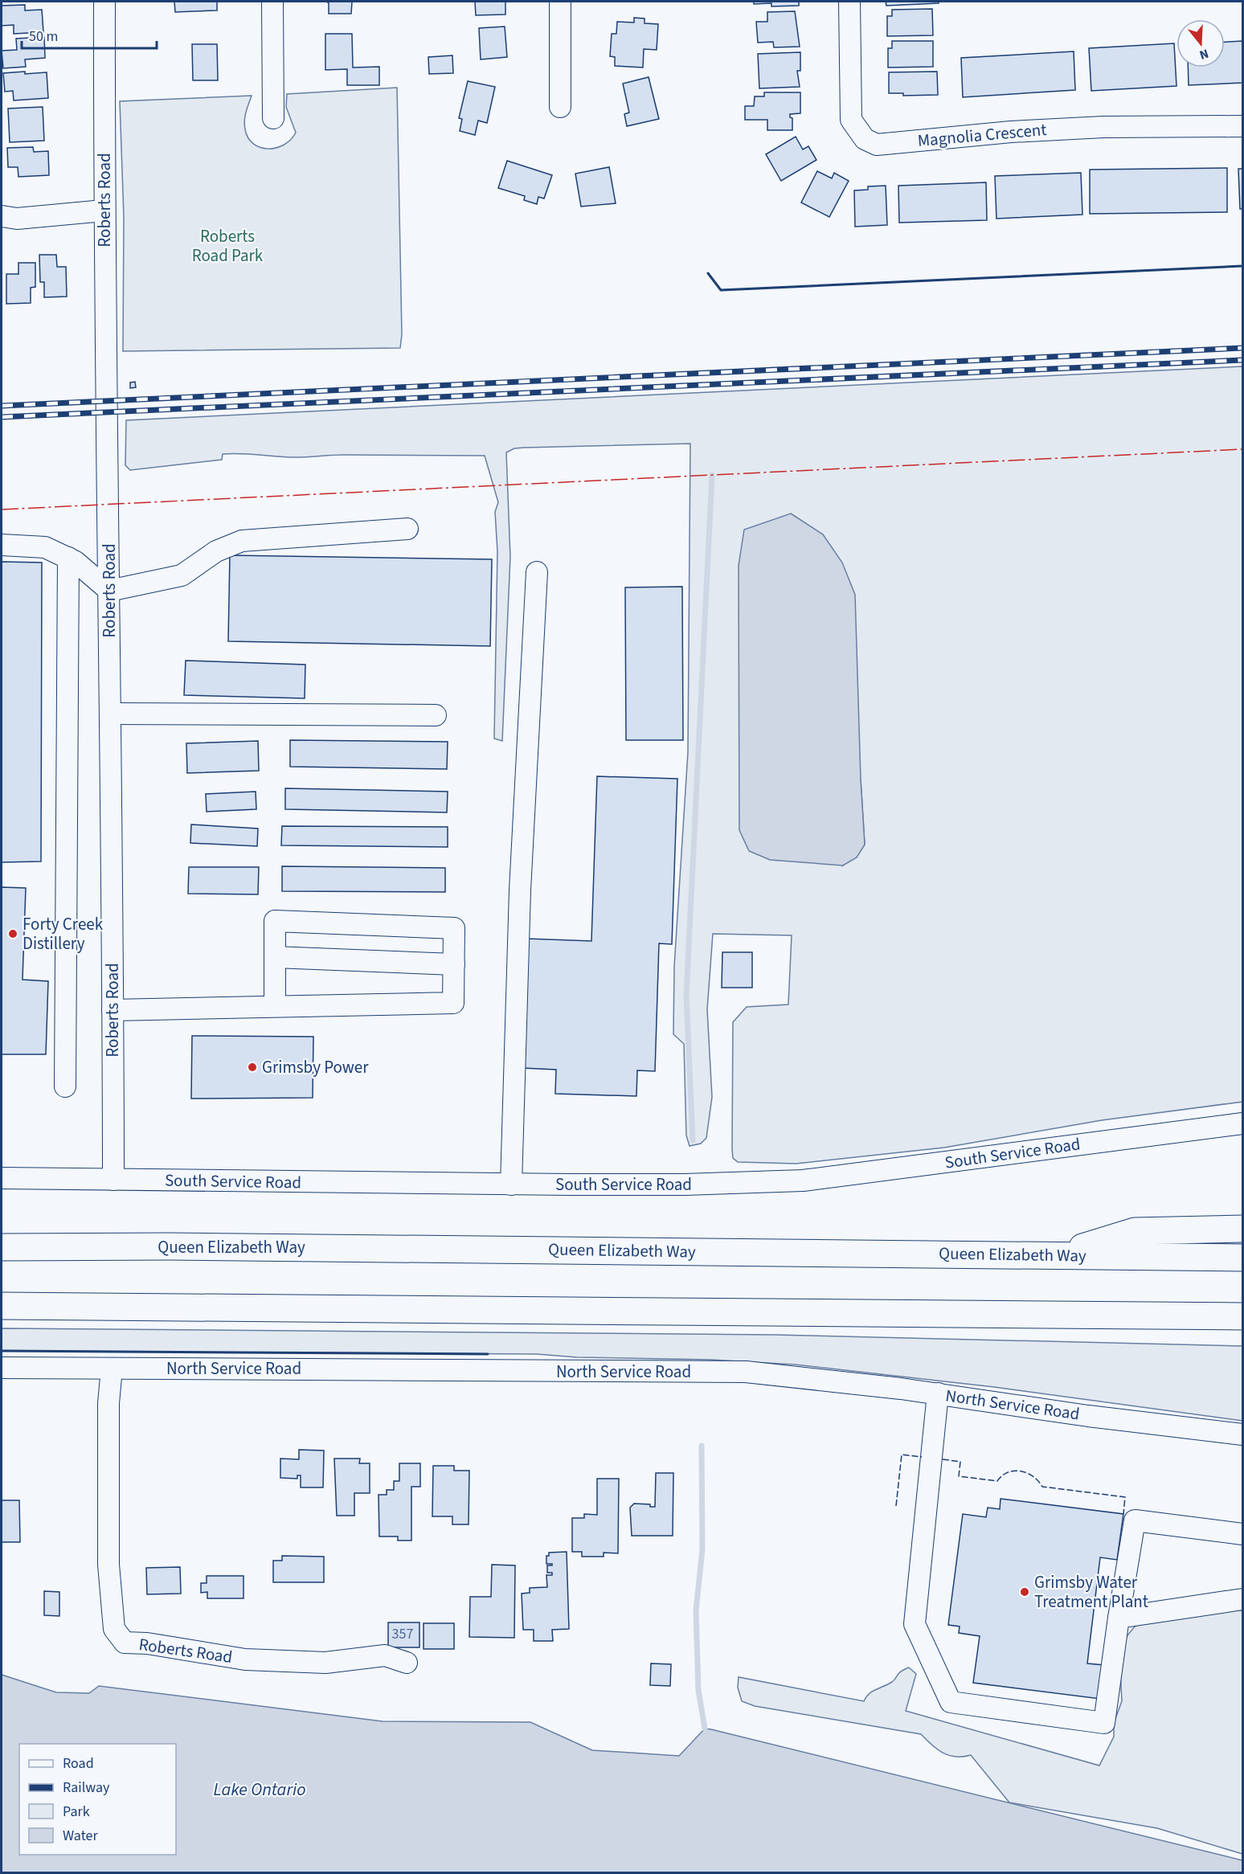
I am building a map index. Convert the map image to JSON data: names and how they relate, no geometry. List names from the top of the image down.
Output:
{
  "streets": {
    "highway": ["Queen Elizabeth Way"],
    "street": [
      "Magnolia Crescent",
      "Roberts Road",
      "South Service Road",
      "North Service Road"
    ]
  },
  "crossings": [
    ["Roberts Road", "South Service Road"],
    ["Roberts Road", "North Service Road"]
  ],
  "water": ["Lake Ontario"],
  "parks": ["Roberts Road Park"],
  "places": ["Forty Creek Distillery", "Grimsby Power", "Grimsby Water Treatment Plant"],
  "house_numbers": ["357"],
  "legend": [
    "Road",
    "Railway",
    "Park",
    "Water"
  ],
  "scale_bar": "50 m",
  "north": "bottom"
}
